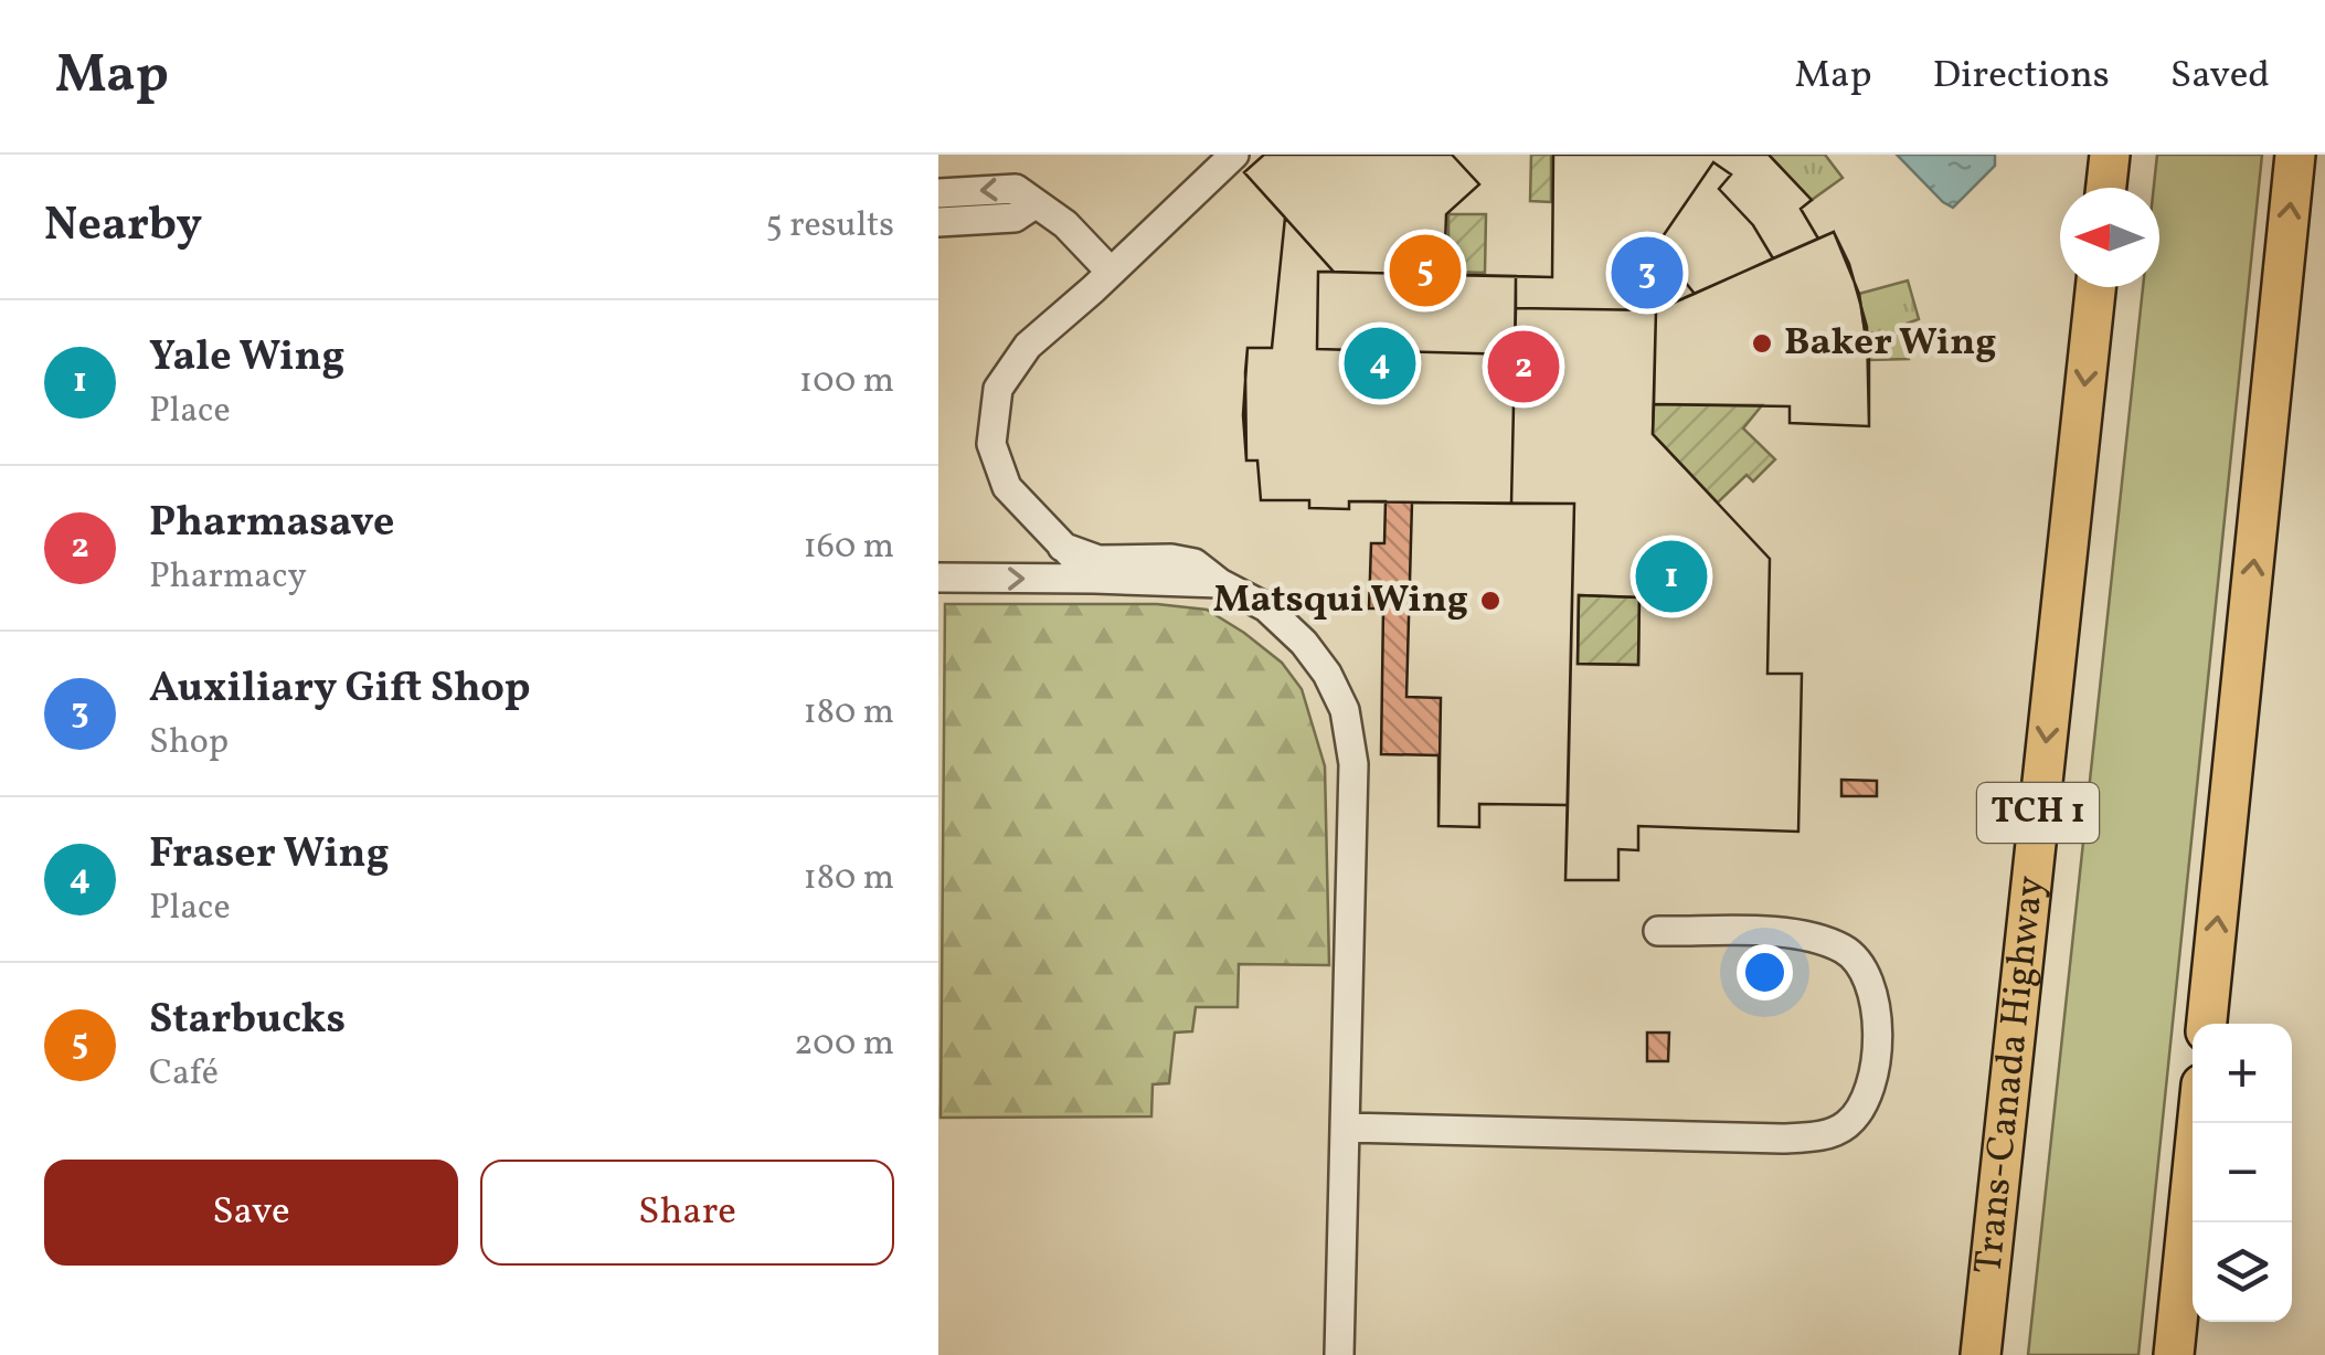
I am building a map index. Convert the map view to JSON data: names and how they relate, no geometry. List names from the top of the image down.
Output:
{
  "streets": {
    "highway": ["TCH 1", "Trans-Canada Highway"]
  },
  "places": ["Baker Wing", "Matsqui Wing"],
  "north": "left",
  "page": {
    "header": "Map",
    "nav": ["Map", "Directions", "Saved"],
    "heading": ["Nearby", "5 results"],
    "pins": [
      "5",
      "3",
      "4",
      "2",
      "1"
    ],
    "list": [
      {
        "mark": "1",
        "name": "Yale Wing",
        "note": "Place",
        "value": "100 m"
      },
      {
        "mark": "2",
        "name": "Pharmasave",
        "note": "Pharmacy",
        "value": "160 m"
      },
      {
        "mark": "3",
        "name": "Auxiliary Gift Shop",
        "note": "Shop",
        "value": "180 m"
      },
      {
        "mark": "4",
        "name": "Fraser Wing",
        "note": "Place",
        "value": "180 m"
      },
      {
        "mark": "5",
        "name": "Starbucks",
        "note": "Café",
        "value": "200 m"
      }
    ],
    "map_buttons": ["+", "−"],
    "buttons": ["Save", "Share"]
  }
}
